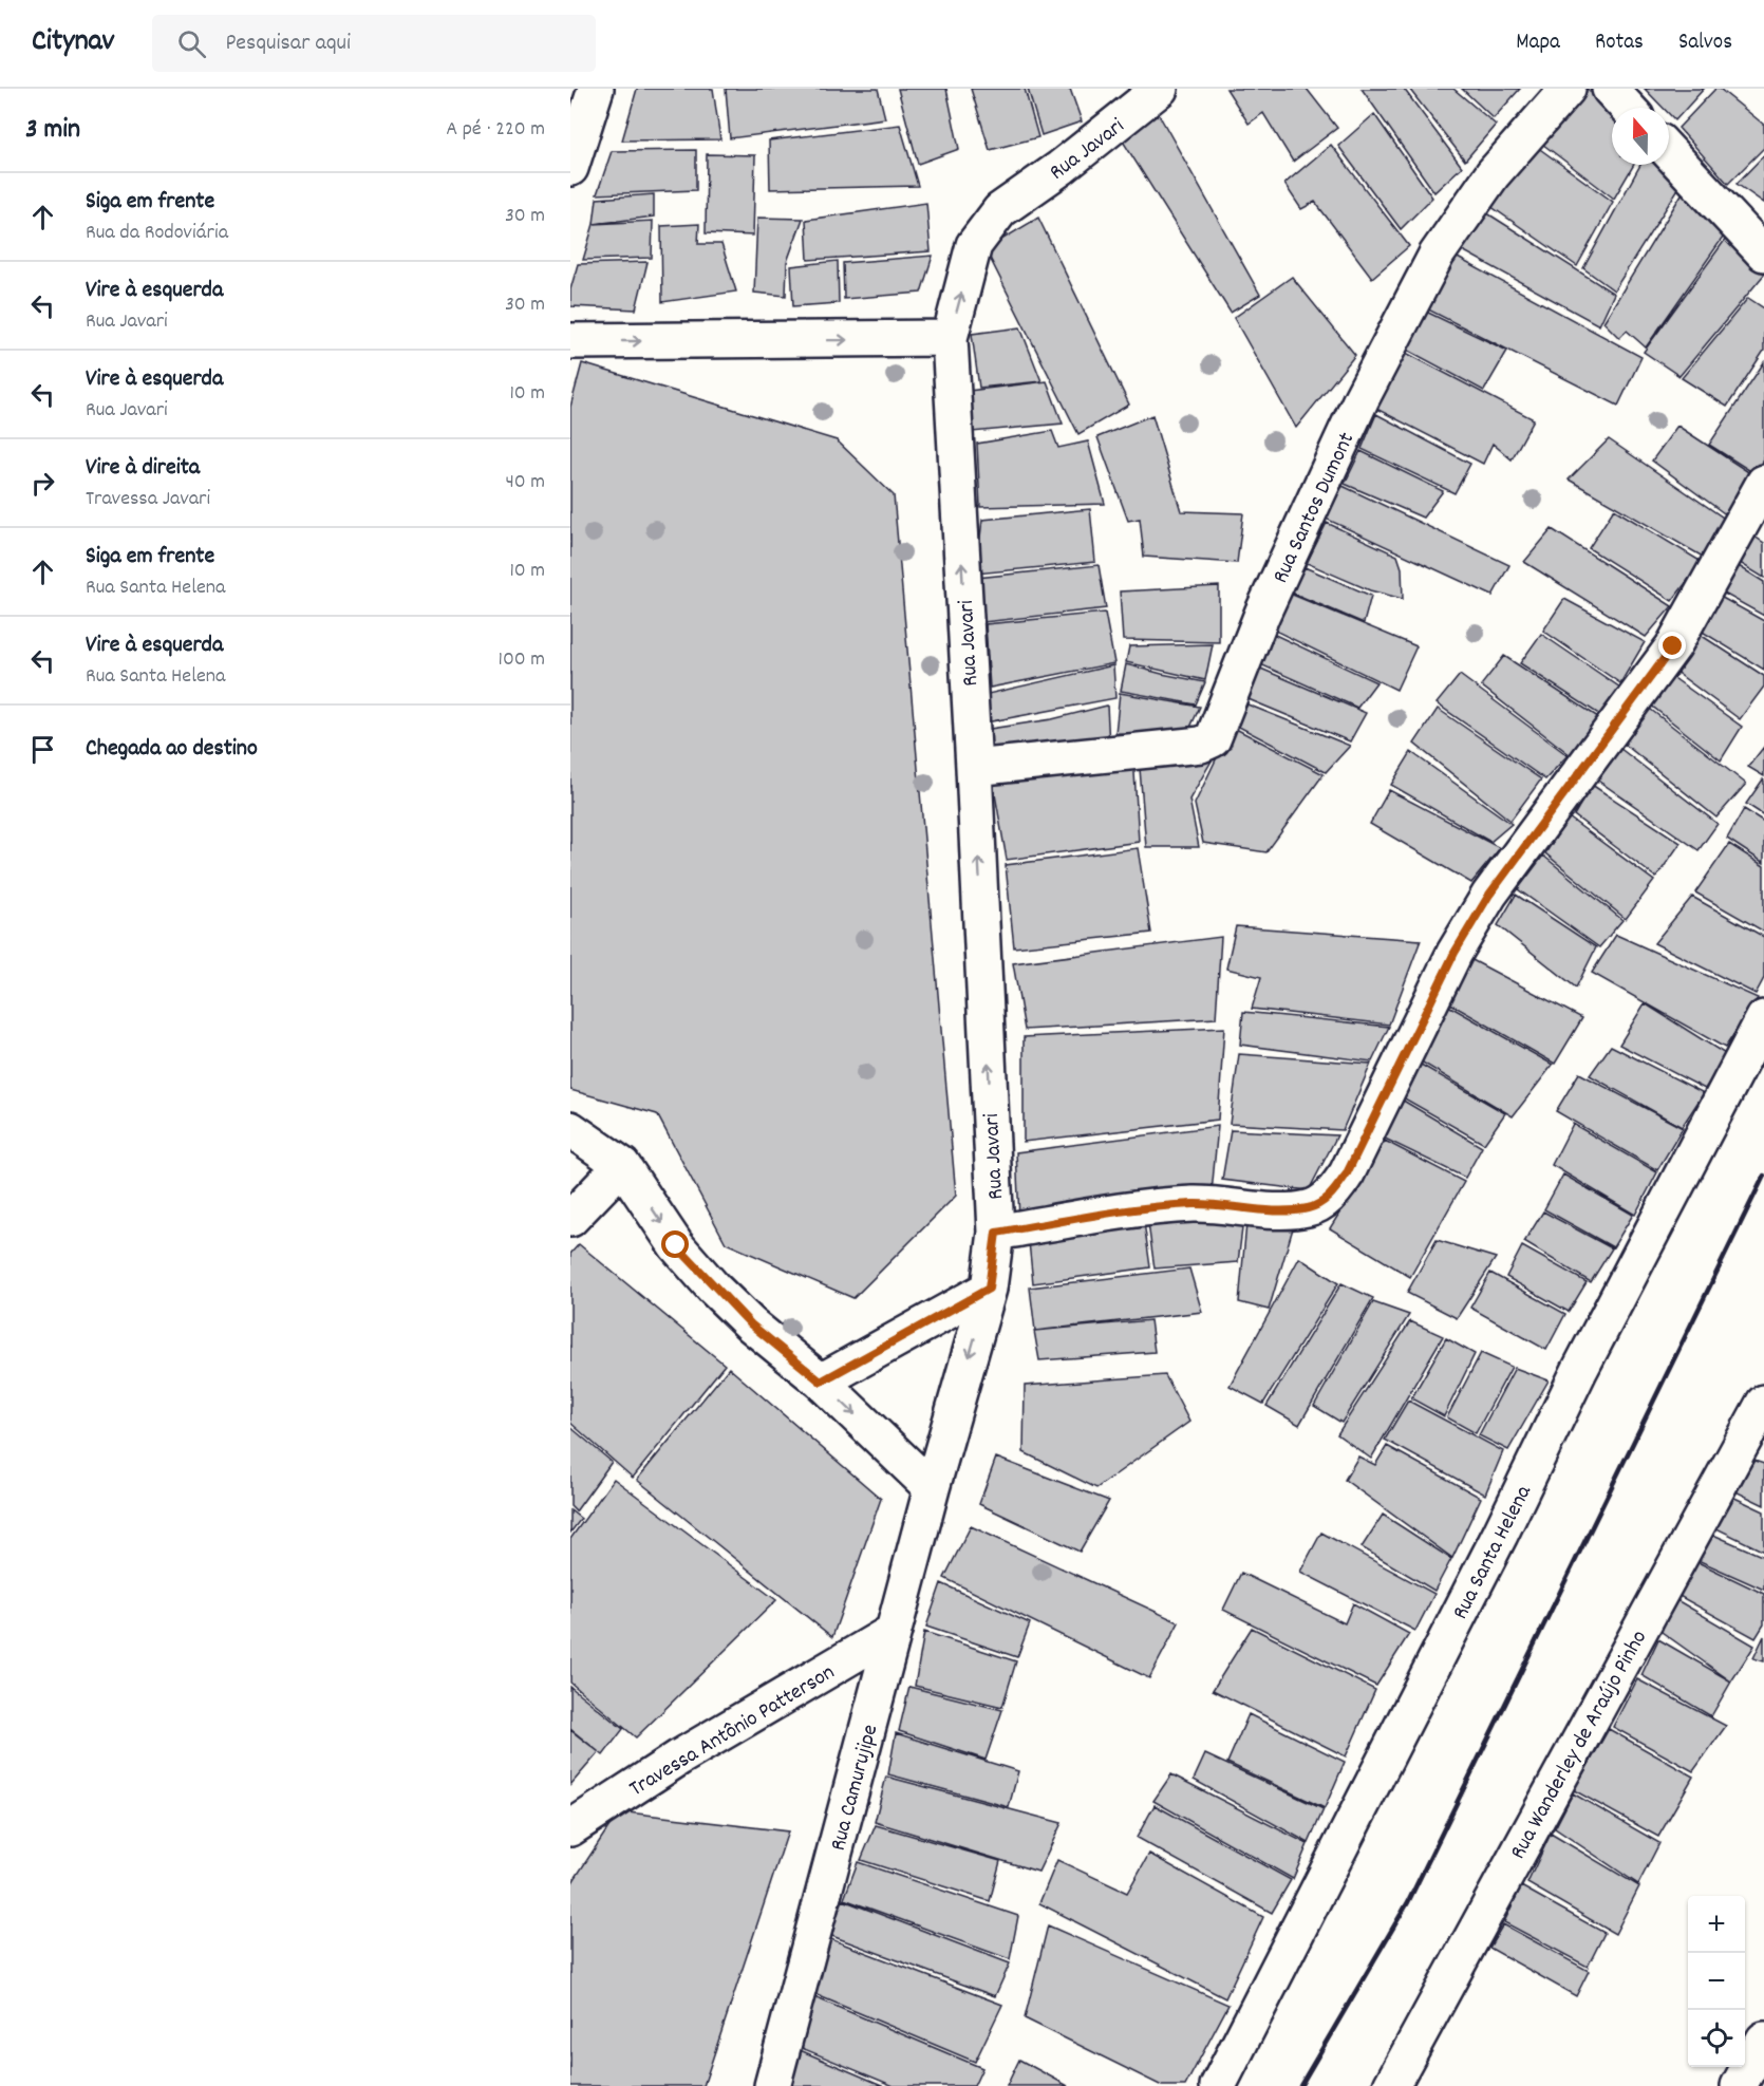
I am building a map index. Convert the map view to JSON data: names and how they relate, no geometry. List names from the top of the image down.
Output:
{
  "streets": {
    "street": [
      "Rua Javari",
      "Rua Santos Dumont",
      "Rua Santa Helena",
      "Travessa Antônio Patterson",
      "Rua Wanderley de Araújo Pinho",
      "Rua Camurujipe"
    ]
  },
  "crossings": [
    ["Rua Javari", "Rua Santos Dumont"],
    ["Rua Javari", "Rua Camurujipe"],
    ["Travessa Antônio Patterson", "Rua Camurujipe"]
  ],
  "north": "top",
  "page": {
    "header": "Citynav",
    "search": "Pesquisar aqui",
    "nav": ["Mapa", "Rotas", "Salvos"],
    "heading": ["3 min", "A pé · 220 m"],
    "list": [
      ["Siga em frente", "Rua da Rodoviária", "30 m"],
      ["Vire à esquerda", "Rua Javari", "30 m"],
      ["Vire à esquerda", "Rua Javari", "10 m"],
      ["Vire à direita", "Travessa Javari", "40 m"],
      ["Siga em frente", "Rua Santa Helena", "10 m"],
      ["Vire à esquerda", "Rua Santa Helena", "100 m"],
      "Chegada ao destino"
    ],
    "map_buttons": ["+", "−"]
  }
}
